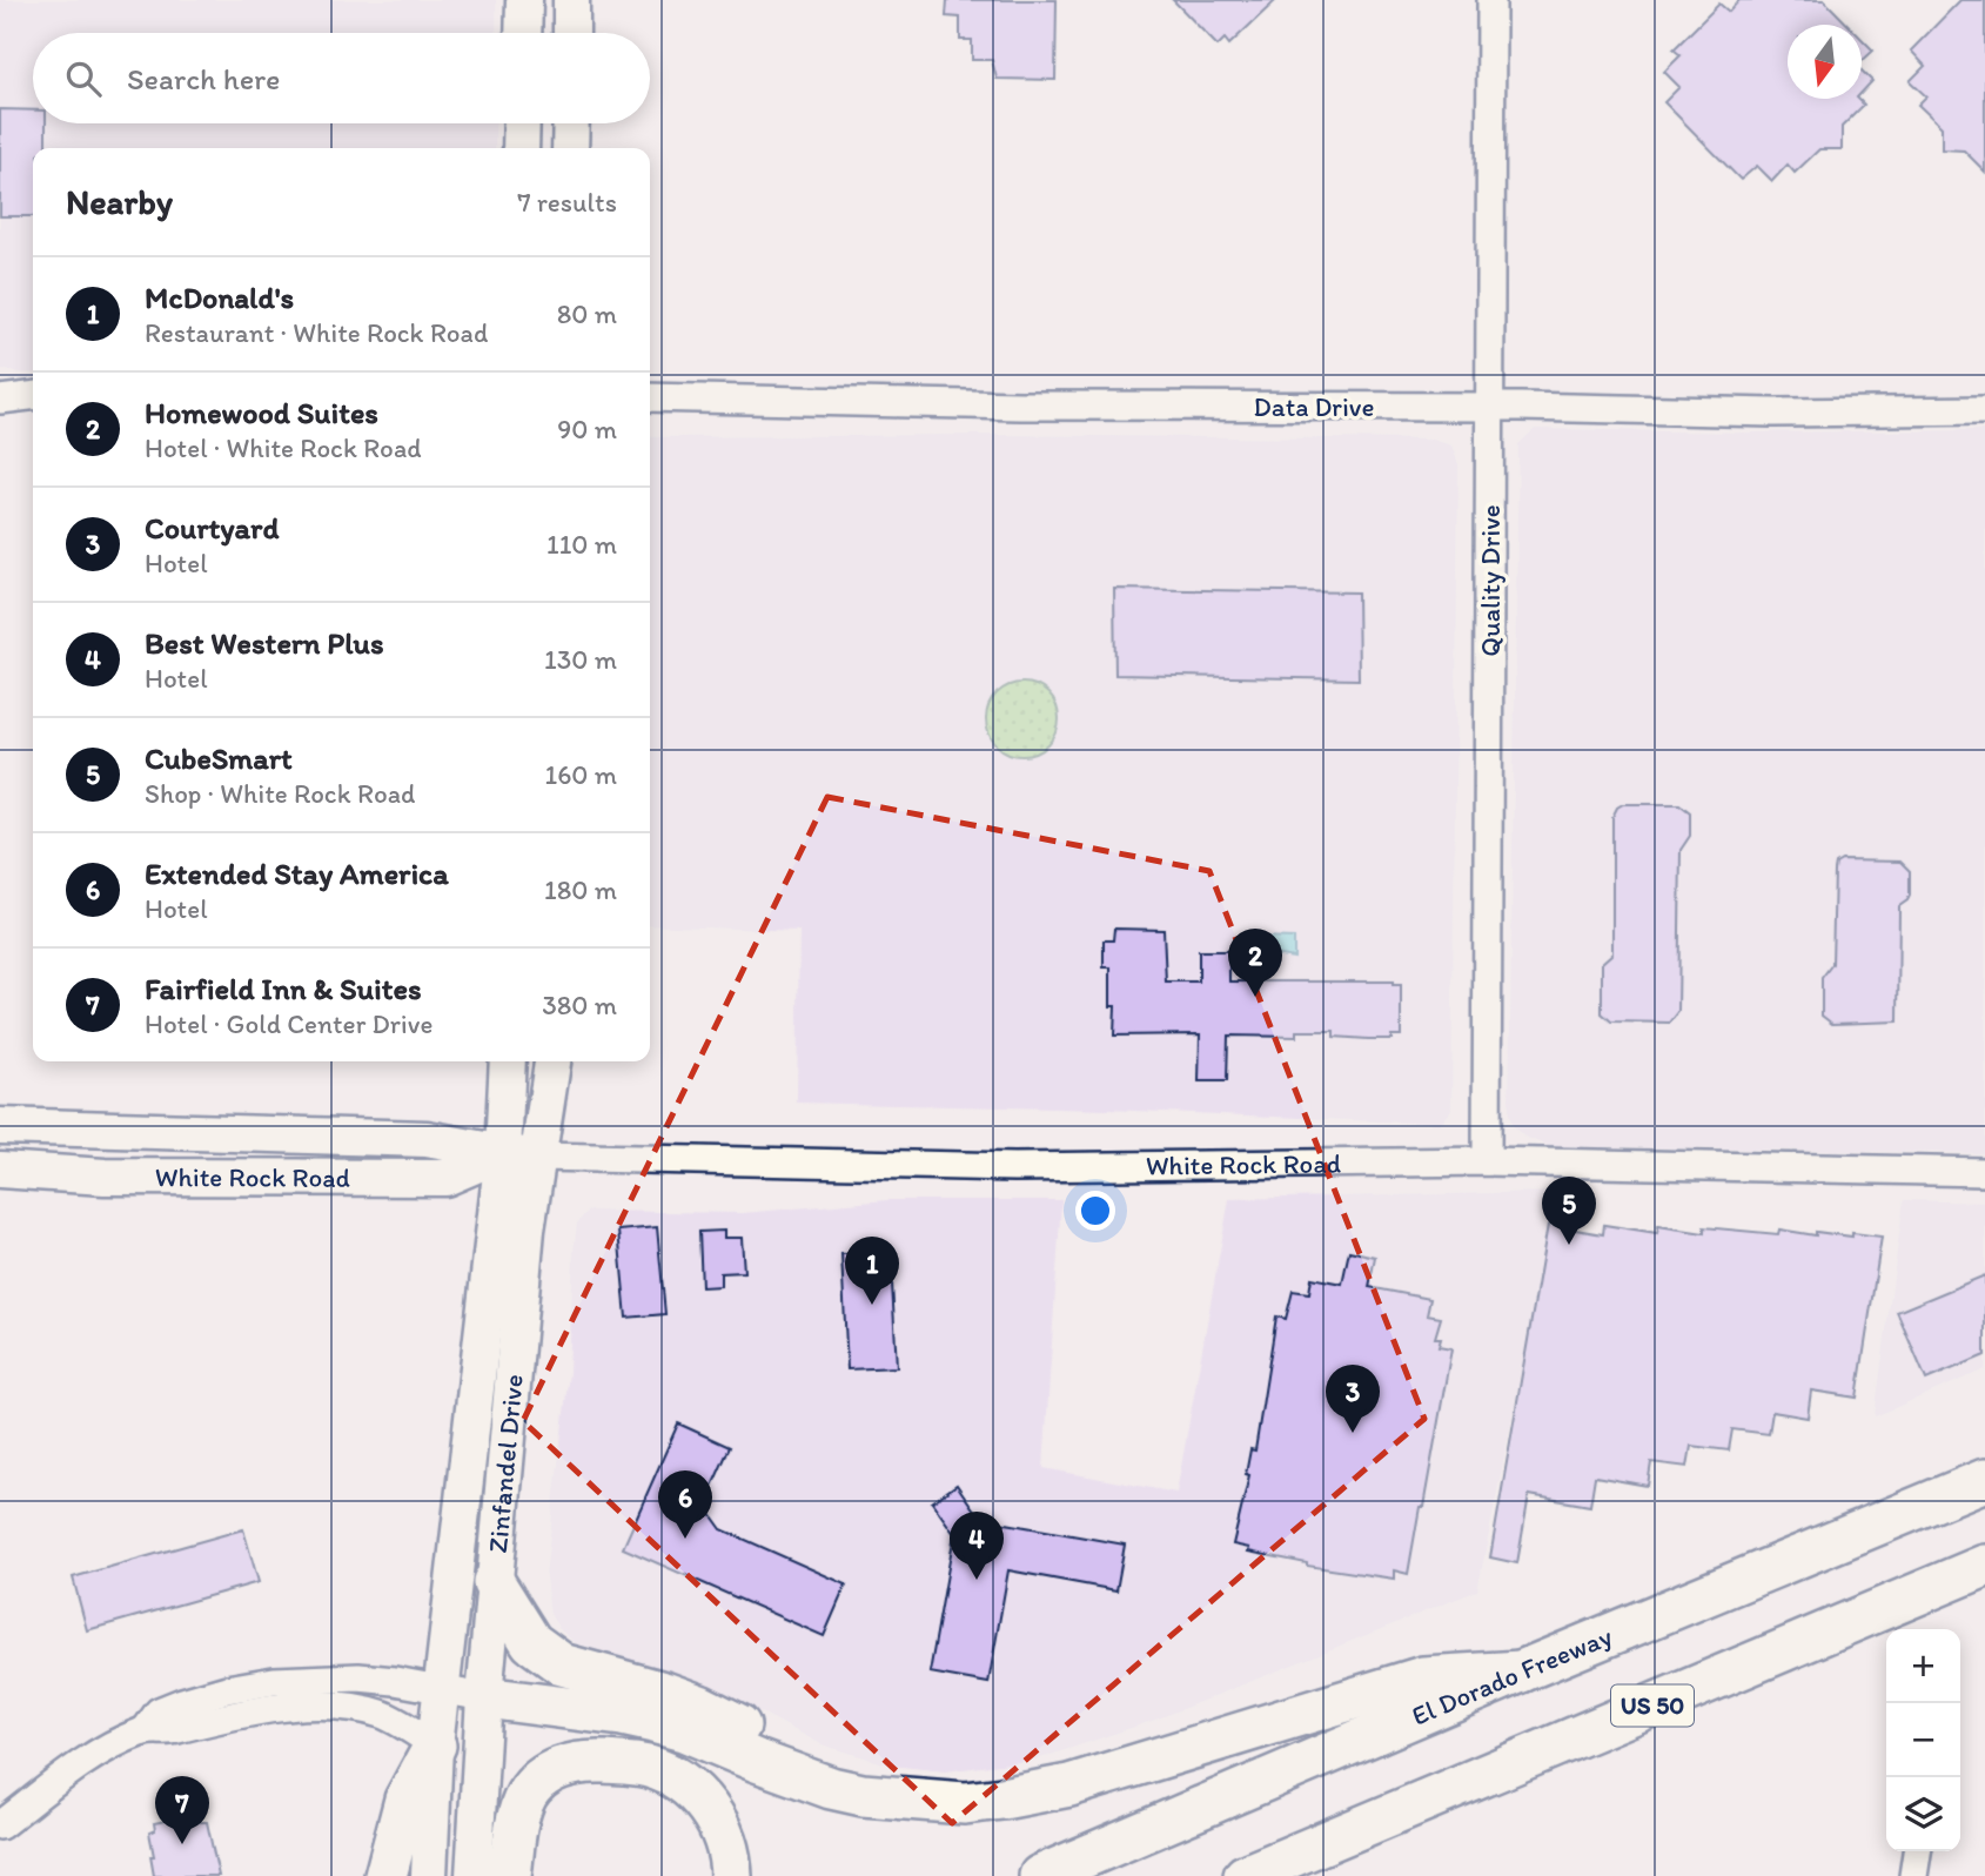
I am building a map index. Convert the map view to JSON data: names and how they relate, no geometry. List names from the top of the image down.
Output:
{
  "streets": {
    "highway": ["El Dorado Freeway", "US 50"],
    "main road": ["White Rock Road", "Zinfandel Drive"],
    "street": ["Data Drive", "Quality Drive"]
  },
  "crossings": [
    ["Data Drive", "Quality Drive"],
    ["Quality Drive", "White Rock Road"],
    ["White Rock Road", "Zinfandel Drive"]
  ],
  "north": "bottom",
  "page": {
    "search": "Search here",
    "heading": ["Nearby", "7 results"],
    "list": [
      {
        "mark": "1",
        "name": "McDonald's",
        "note": "Restaurant · White Rock Road",
        "value": "80 m"
      },
      {
        "mark": "2",
        "name": "Homewood Suites",
        "note": "Hotel · White Rock Road",
        "value": "90 m"
      },
      {
        "mark": "3",
        "name": "Courtyard",
        "note": "Hotel",
        "value": "110 m"
      },
      {
        "mark": "4",
        "name": "Best Western Plus",
        "note": "Hotel",
        "value": "130 m"
      },
      {
        "mark": "5",
        "name": "CubeSmart",
        "note": "Shop · White Rock Road",
        "value": "160 m"
      },
      {
        "mark": "6",
        "name": "Extended Stay America",
        "note": "Hotel",
        "value": "180 m"
      },
      {
        "mark": "7",
        "name": "Fairfield Inn & Suites",
        "note": "Hotel · Gold Center Drive",
        "value": "380 m"
      }
    ],
    "pins": [
      "2",
      "5",
      "1",
      "3",
      "6",
      "4",
      "7"
    ],
    "map_buttons": ["+", "−"]
  }
}
